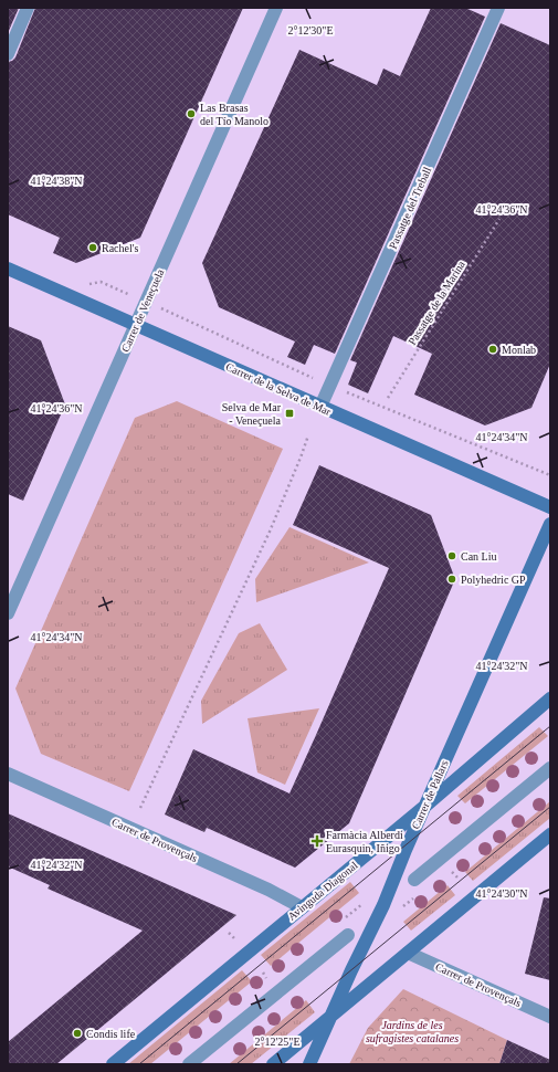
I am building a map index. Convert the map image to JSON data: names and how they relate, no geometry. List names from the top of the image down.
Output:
{
  "streets": {
    "street": [
      "Passatge del Treball",
      "Carrer de Veneçuela",
      "Carrer de la Selva de Mar",
      "Carrer de Pallars",
      "Carrer de Provençals",
      "Avinguda Diagonal"
    ],
    "path": ["Passatge de la Marina"]
  },
  "crossings": [
    ["Passatge del Treball", "Carrer de la Selva de Mar"],
    ["Carrer de Veneçuela", "Carrer de la Selva de Mar"],
    ["Carrer de Pallars", "Avinguda Diagonal"],
    ["Carrer de Provençals", "Avinguda Diagonal"]
  ],
  "parks": ["Jardins de les sufragistes catalanes"],
  "places": {
    "other": [
      "Las Brasas del Tío Manolo",
      "Rachel's",
      "Monlab",
      "Can Liu",
      "Polyhedric GP",
      "Condis life"
    ],
    "transit": ["Selva de Mar - Veneçuela"],
    "health": ["Farmàcia Alberdi Eurasquin, Iñigo"]
  },
  "coordinates": [
    "2°12'30\"E",
    "41°24'38\"N",
    "41°24'36\"N",
    "41°24'34\"N",
    "41°24'32\"N",
    "41°24'30\"N",
    "2°12'25\"E"
  ]
}
